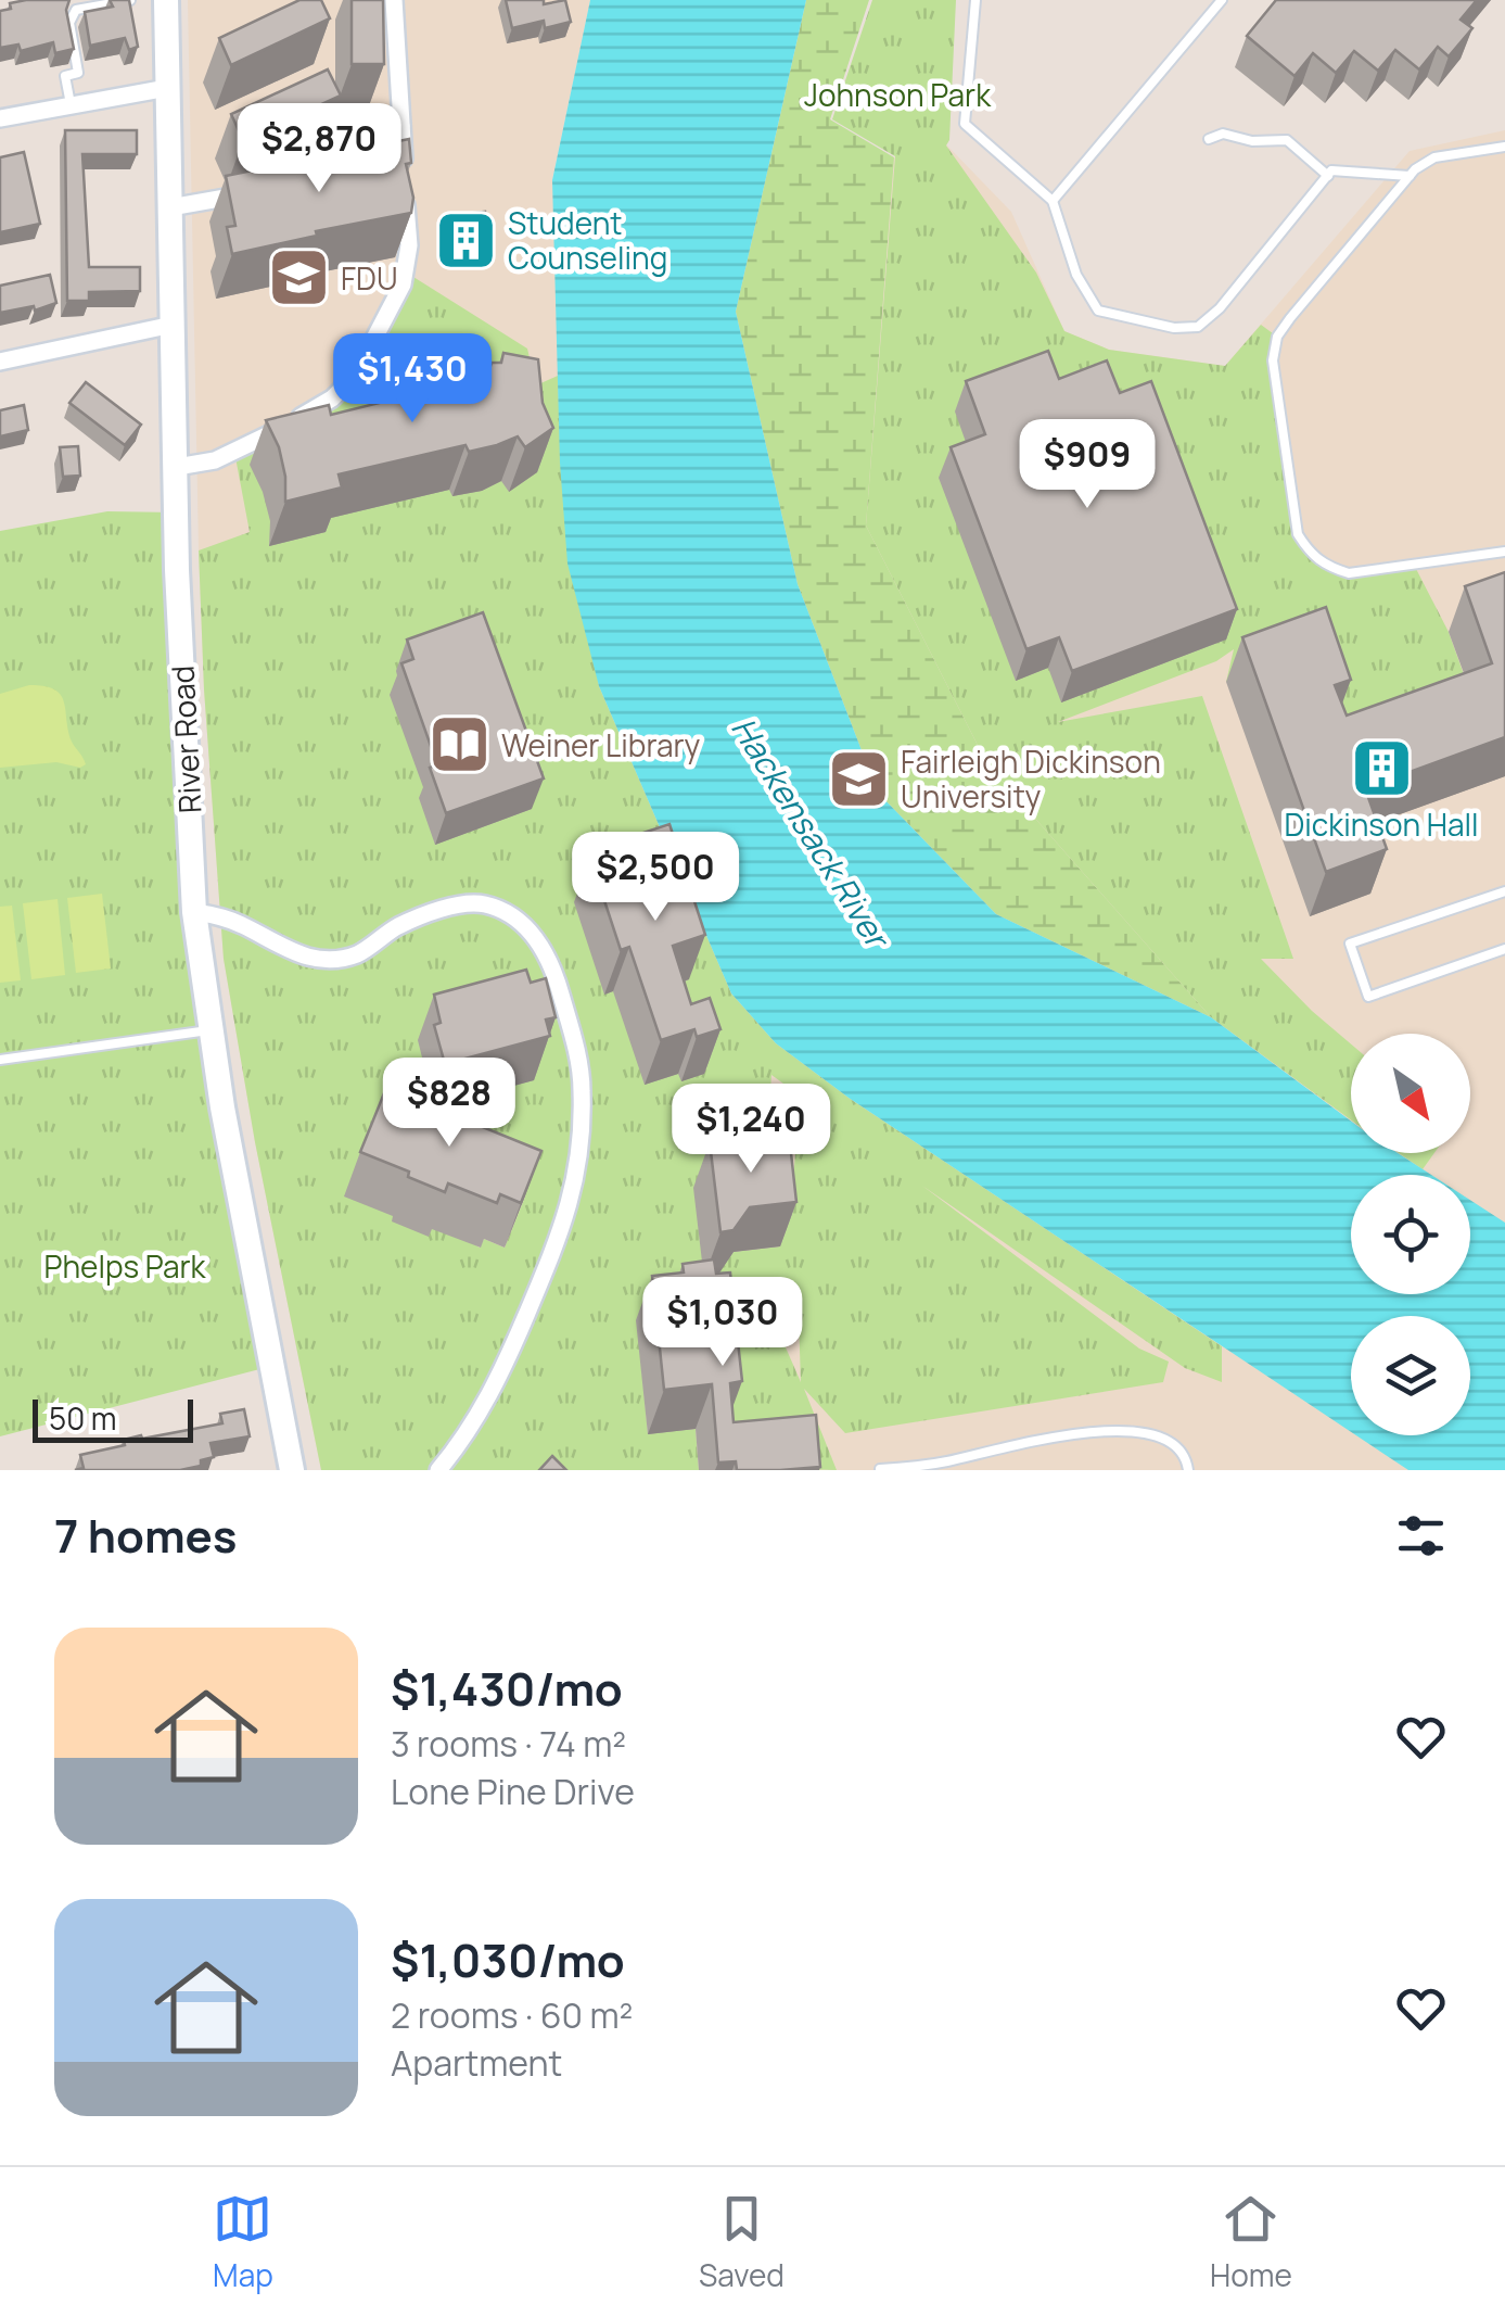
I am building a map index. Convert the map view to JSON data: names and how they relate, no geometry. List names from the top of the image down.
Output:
{
  "streets": {
    "main road": ["River Road"]
  },
  "water": ["Hackensack River"],
  "parks": ["Johnson Park", "Phelps Park"],
  "places": {
    "building": ["Student Counseling", "Dickinson Hall"],
    "school or university": ["FDU", "Fairleigh Dickinson University"],
    "library": ["Weiner Library"]
  },
  "scale_bar": "50 m",
  "north": "bottom right",
  "page": {
    "price": [
      "$2,870",
      "$1,430",
      "$909",
      "$2,500",
      "$828",
      "$1,240",
      "$1,030"
    ],
    "scale": "50 m",
    "heading": "7 homes",
    "list": [
      {
        "name": "$1,430/mo",
        "note": "3 rooms · 74 m² · Lone Pine Drive"
      },
      {
        "name": "$1,030/mo",
        "note": "2 rooms · 60 m² · Apartment"
      }
    ],
    "tabs": ["Map", "Saved", "Home"]
  }
}
